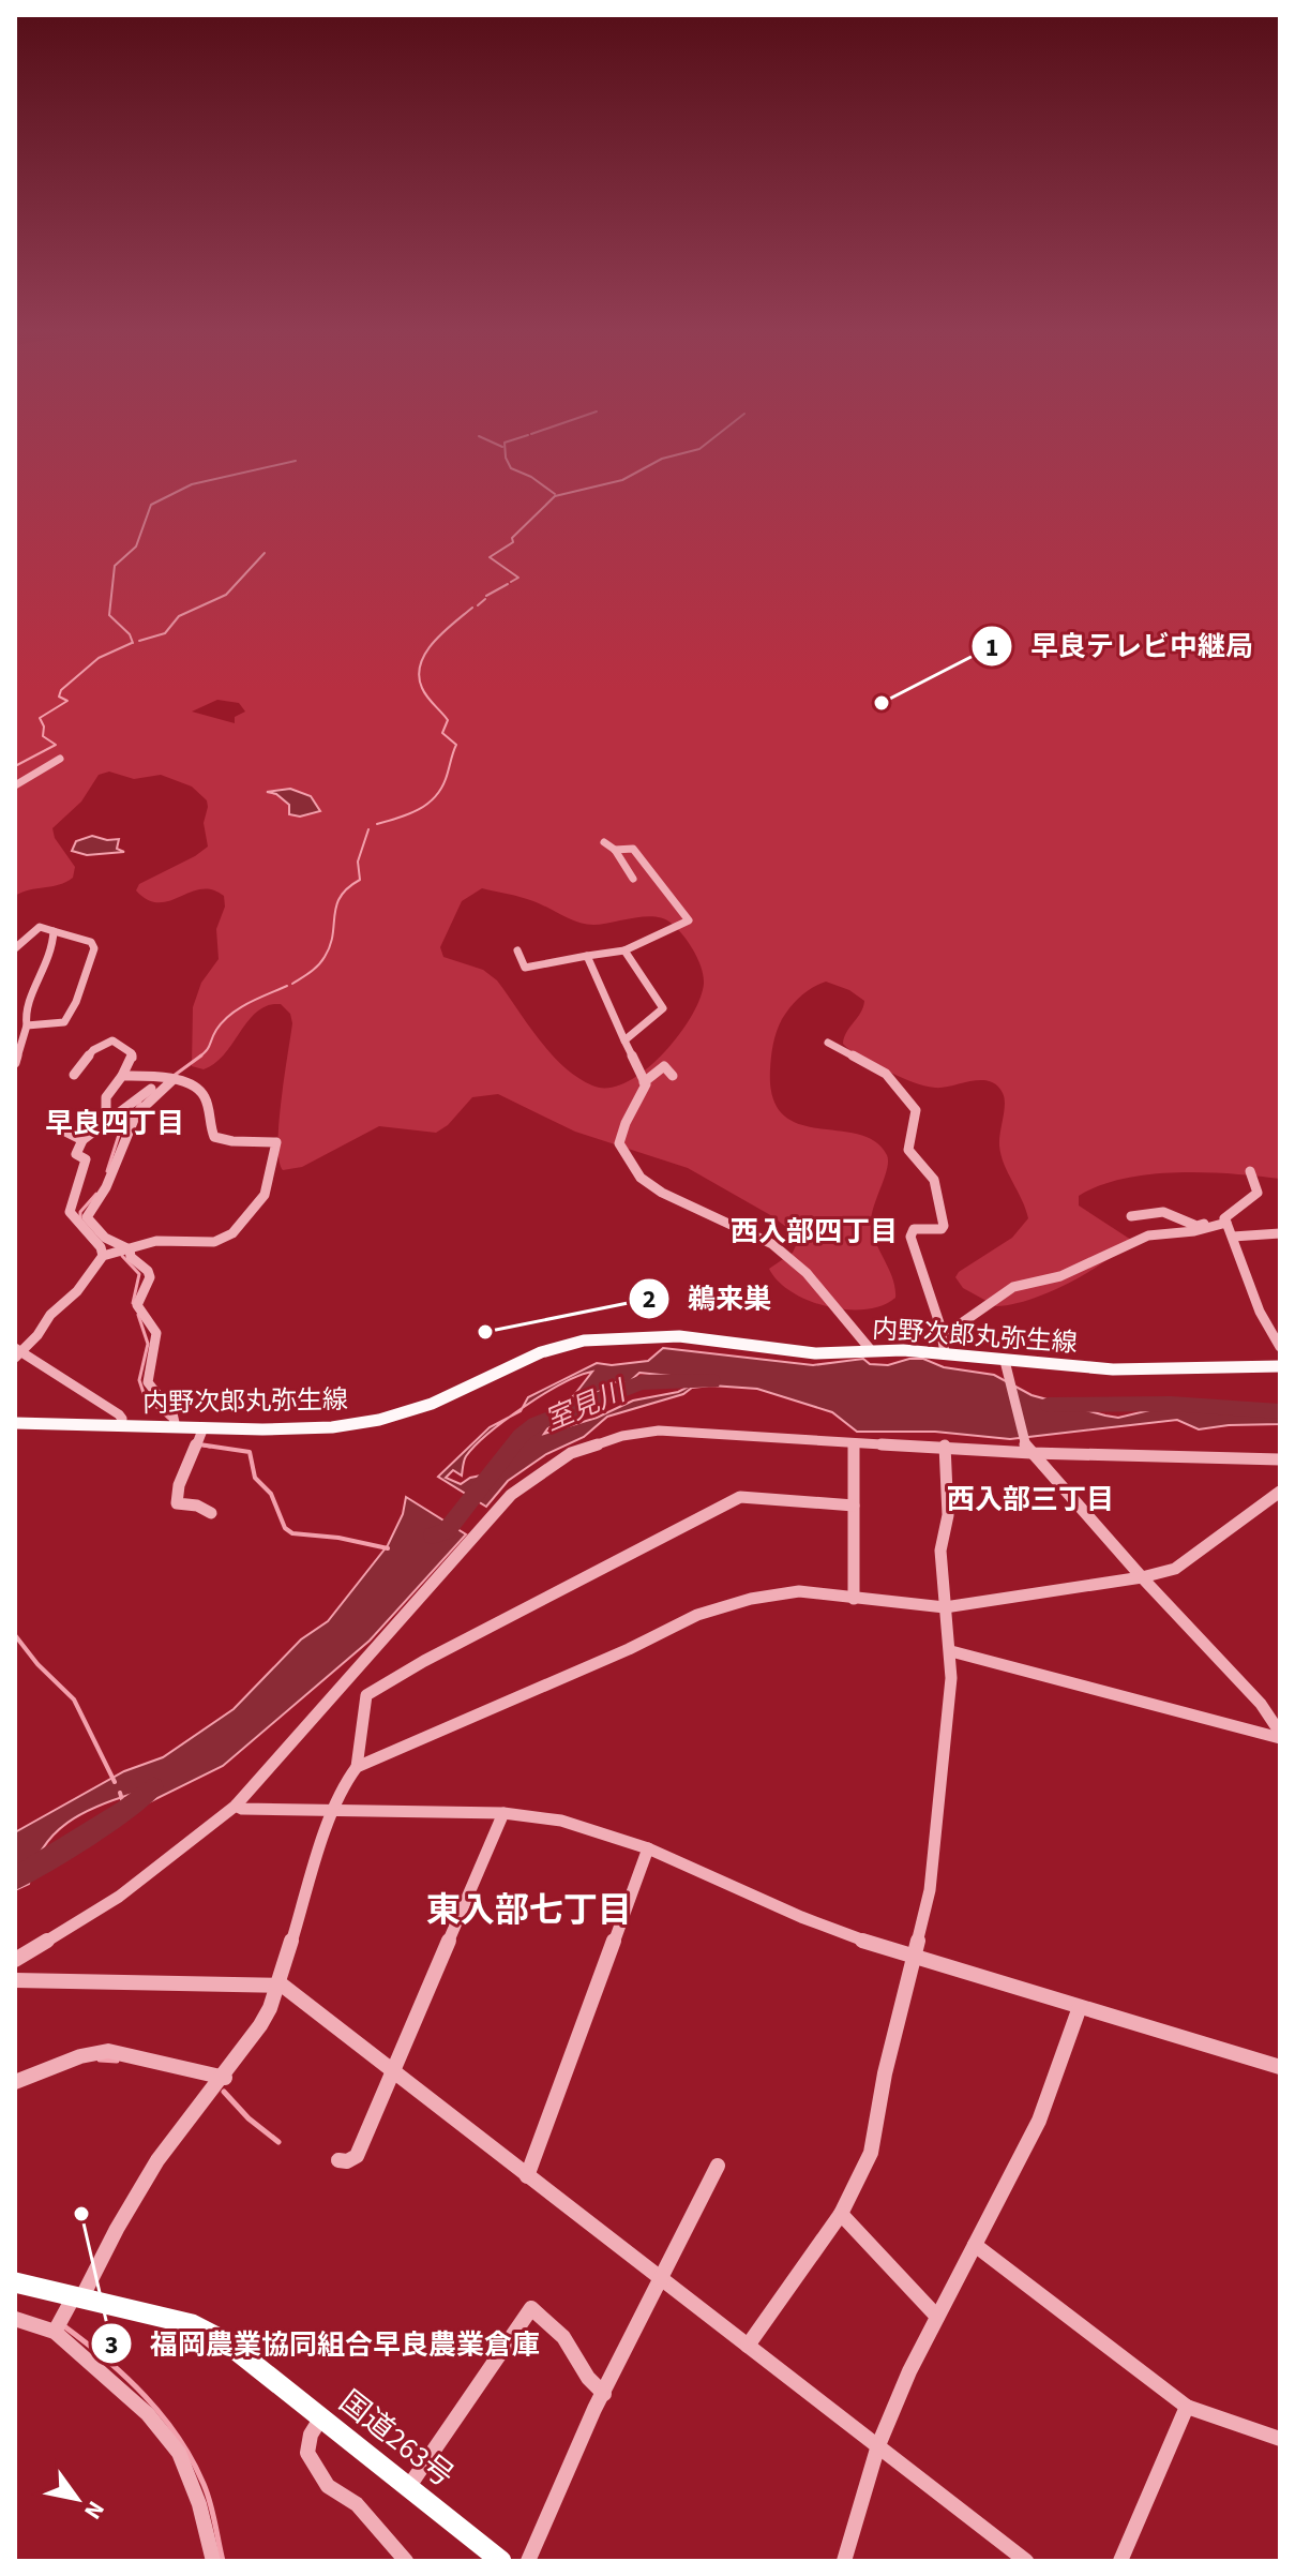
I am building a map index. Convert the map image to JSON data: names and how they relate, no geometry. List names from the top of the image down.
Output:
{
  "streets": {
    "highway": ["国道263号"],
    "main road": ["内野次郎丸弥生線"]
  },
  "districts": [
    "早良四丁目",
    "西入部四丁目",
    "西入部三丁目",
    "東入部七丁目"
  ],
  "water": ["室見川"],
  "places": ["早良テレビ中継局", "鵜来巣", "福岡農業協同組合早良農業倉庫"],
  "north": "bottom right"
}
